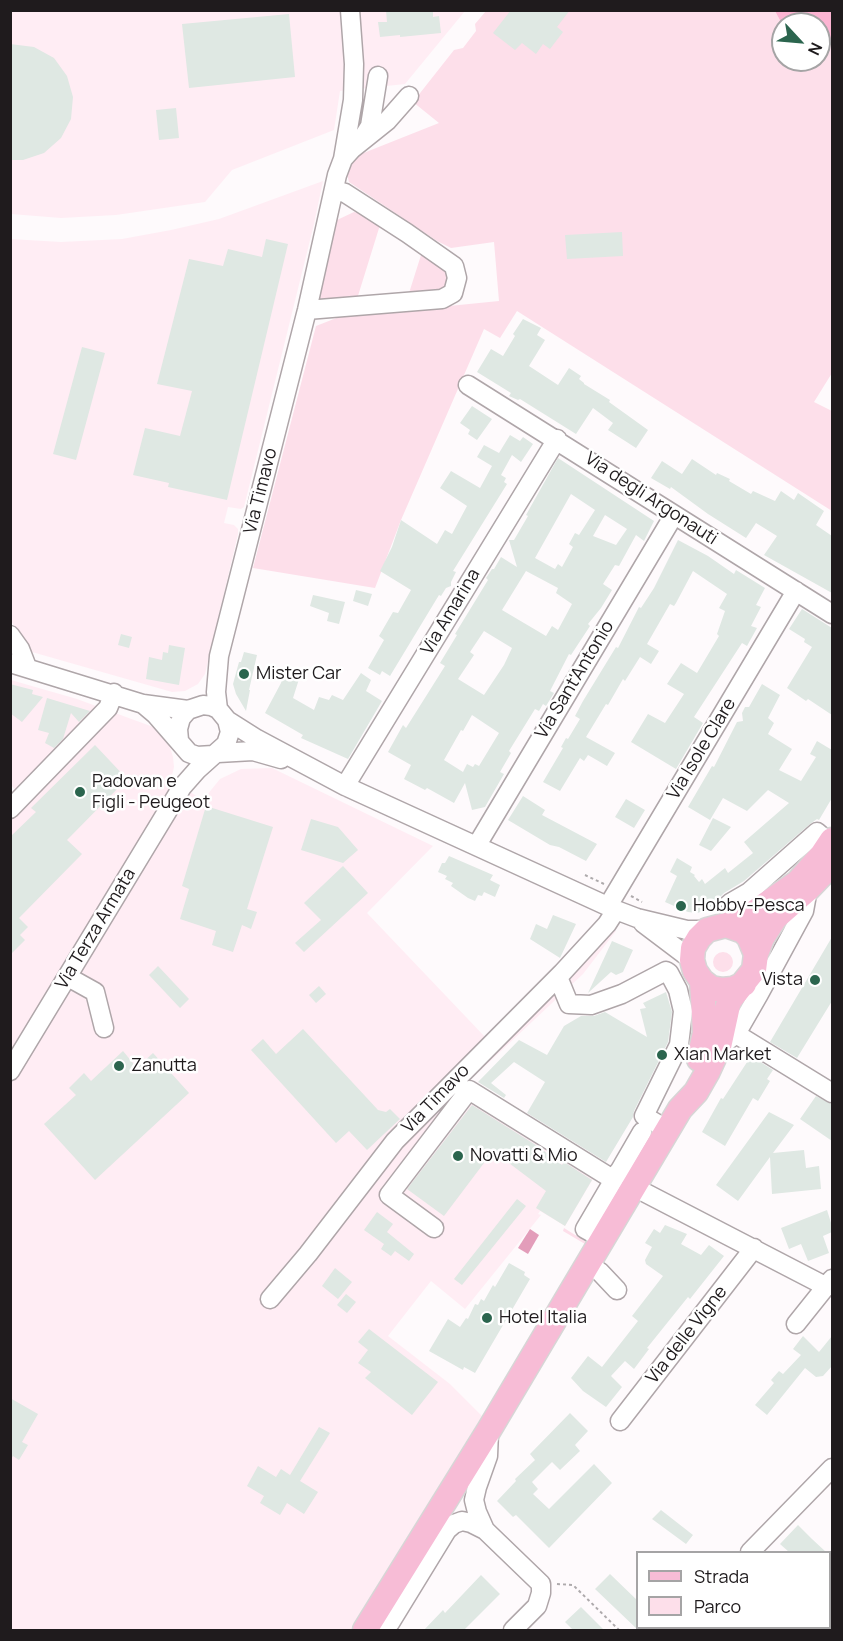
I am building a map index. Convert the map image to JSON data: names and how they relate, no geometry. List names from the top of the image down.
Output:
{
  "streets": {
    "street": [
      "Via Timavo",
      "Via degli Argonauti",
      "Via Amarina",
      "Via Sant'Antonio",
      "Via Isole Clare",
      "Via Terza Armata",
      "Via delle Vigne"
    ]
  },
  "crossings": [
    ["Via Timavo", "Via Isole Clare"],
    ["Via degli Argonauti", "Via Amarina"],
    ["Via degli Argonauti", "Via Sant'Antonio"],
    ["Via degli Argonauti", "Via Isole Clare"]
  ],
  "places": [
    "Mister Car",
    "Padovan e Figli - Peugeot",
    "Hobby-Pesca",
    "Vista",
    "Xian Market",
    "Zanutta",
    "Novatti & Mio",
    "Hotel Italia"
  ],
  "legend": ["Strada", "Parco"],
  "north": "bottom right"
}
